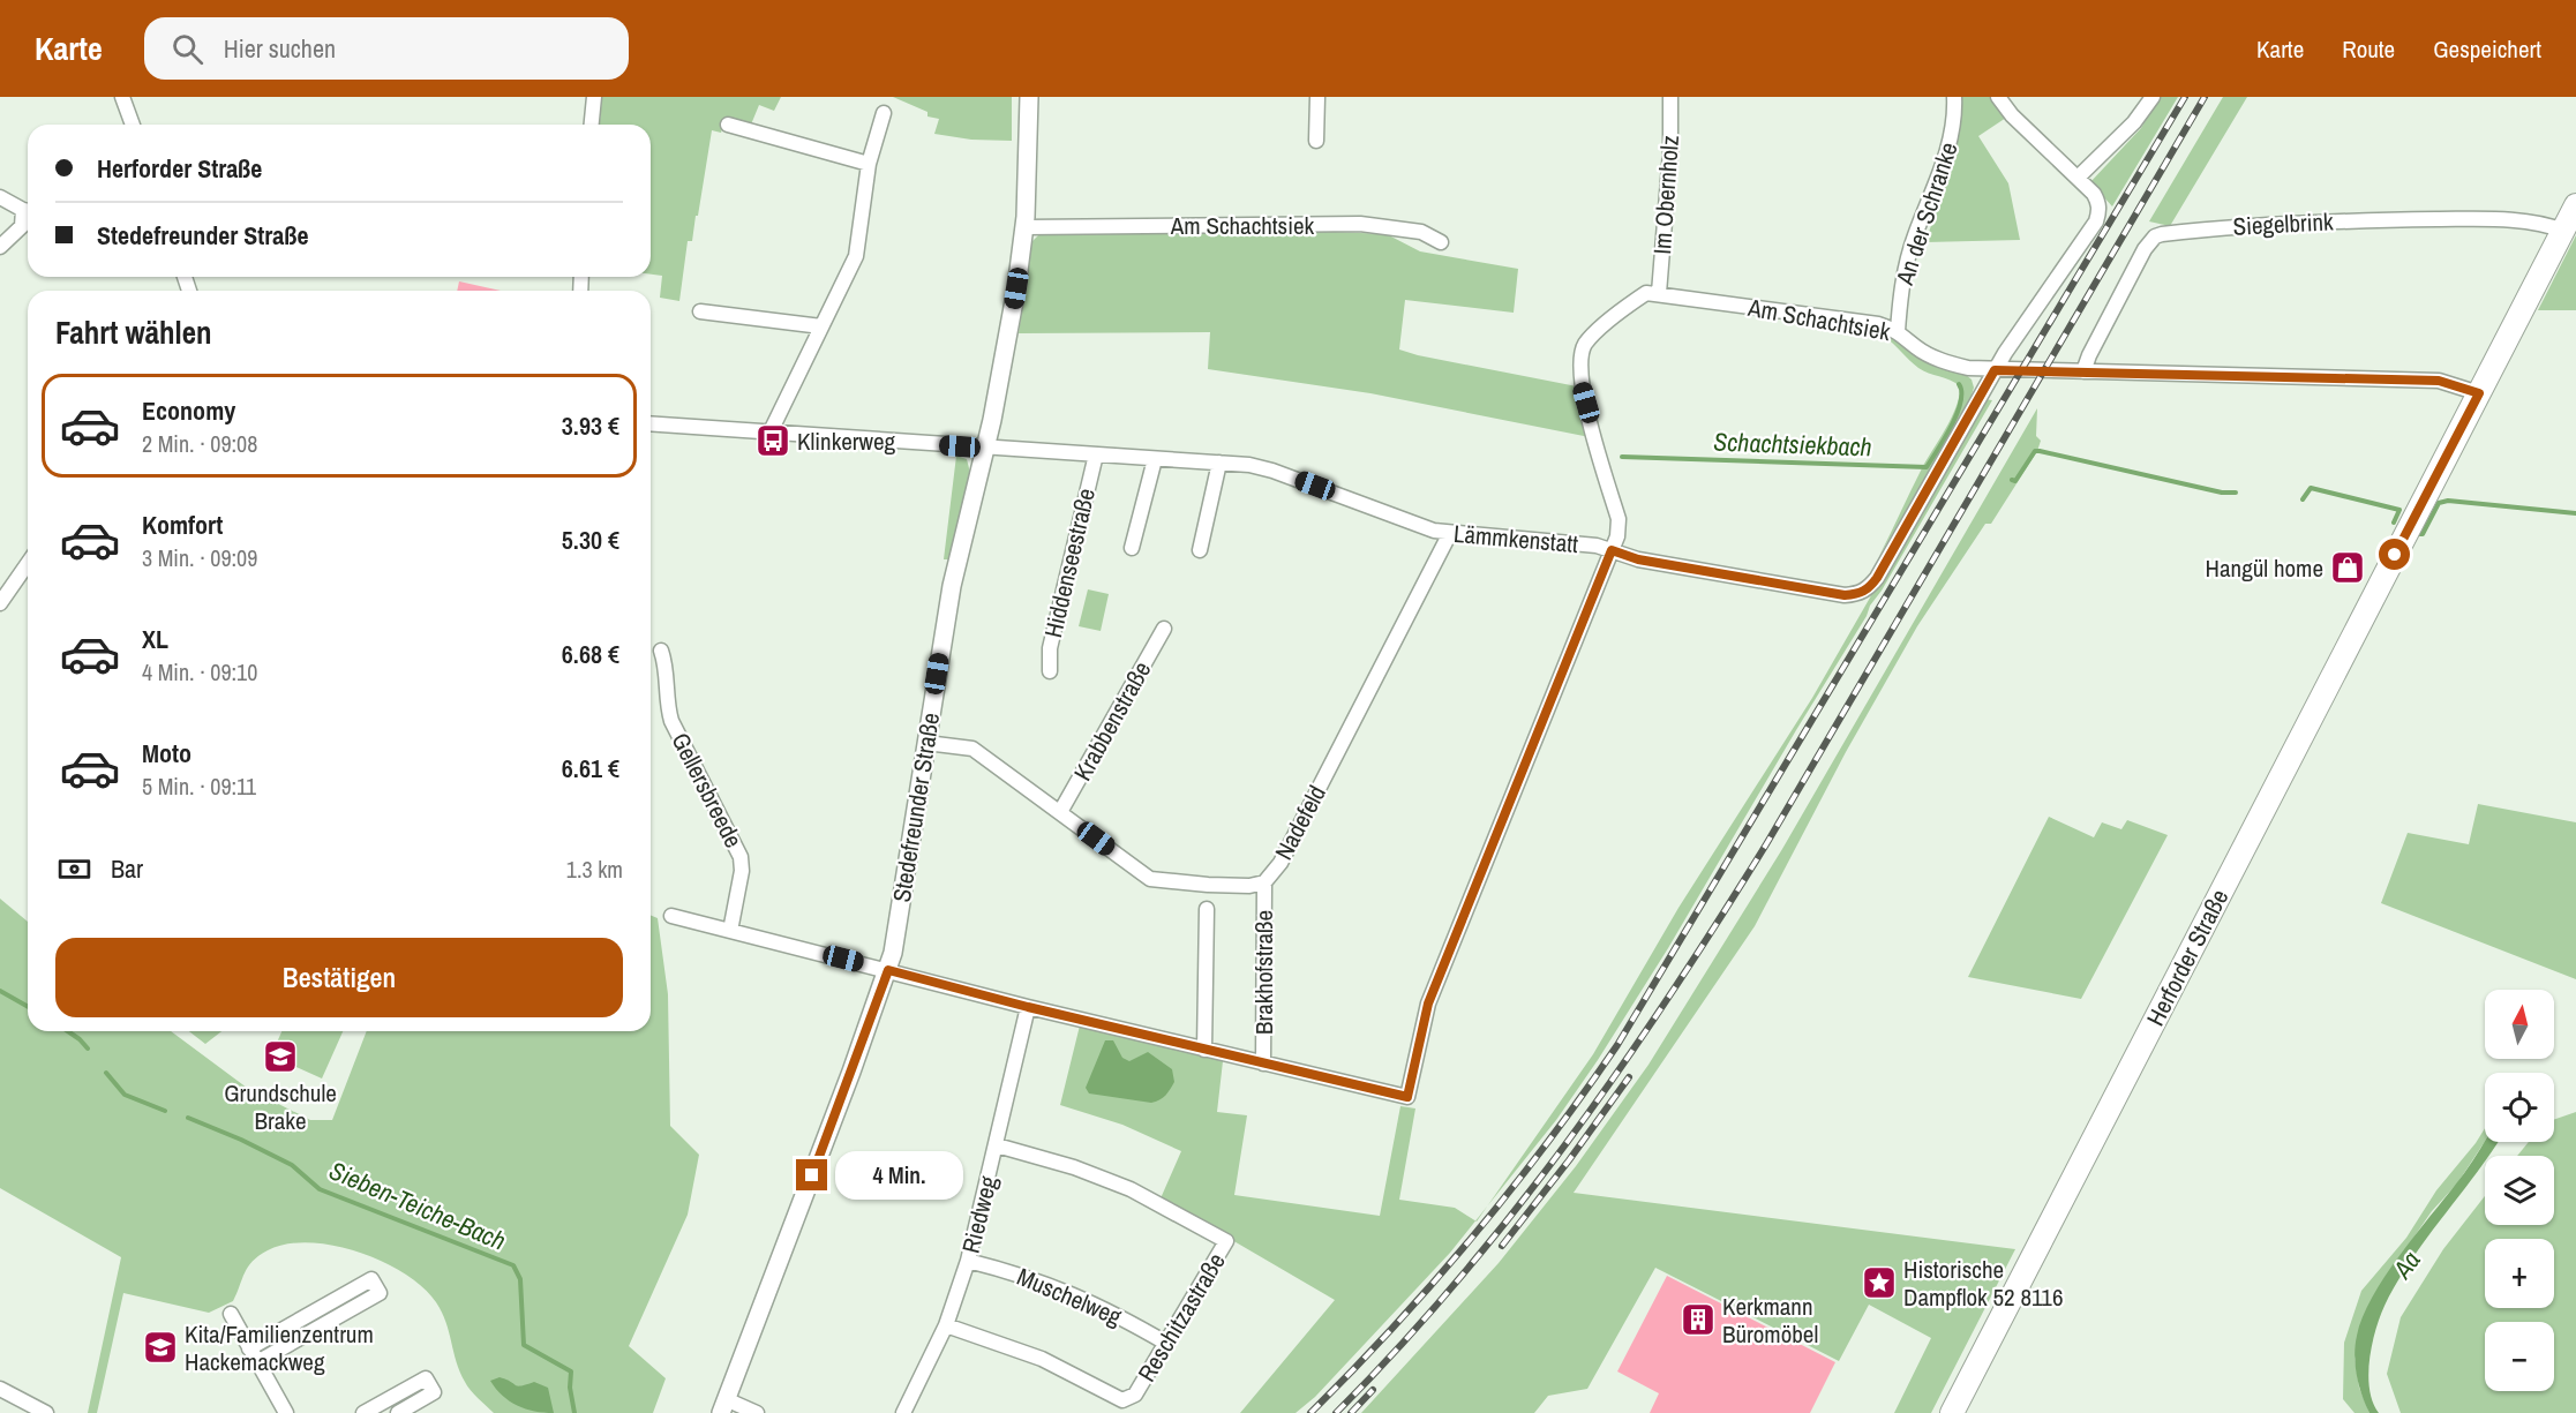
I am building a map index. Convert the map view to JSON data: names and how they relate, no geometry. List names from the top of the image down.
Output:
{
  "streets": {
    "main road": ["Herforder Straße"],
    "street": [
      "Im Obernholz",
      "An der Schranke",
      "Siegelbrink",
      "Am Schachtsiek",
      "Lämmkenstatt",
      "Hiddenseestraße",
      "Krabbenstraße",
      "Gellersbreede",
      "Stedefreunder Straße",
      "Nadefeld",
      "Brakhofstraße",
      "Riedweg",
      "Muschelweg",
      "Reschitzastraße"
    ]
  },
  "crossings": [
    ["Im Obernholz", "Am Schachtsiek"],
    ["Im Obernholz", "Brakhofstraße"],
    ["An der Schranke", "Am Schachtsiek"],
    ["Siegelbrink", "Am Schachtsiek"],
    ["Siegelbrink", "Herforder Straße"],
    ["Am Schachtsiek", "Lämmkenstatt"],
    ["Am Schachtsiek", "Stedefreunder Straße"],
    ["Am Schachtsiek", "Herforder Straße"],
    ["Am Schachtsiek", "Brakhofstraße"],
    ["Lämmkenstatt", "Hiddenseestraße"],
    ["Lämmkenstatt", "Stedefreunder Straße"],
    ["Lämmkenstatt", "Nadefeld"],
    ["Lämmkenstatt", "Brakhofstraße"],
    ["Krabbenstraße", "Nadefeld"],
    ["Gellersbreede", "Brakhofstraße"],
    ["Stedefreunder Straße", "Nadefeld"],
    ["Stedefreunder Straße", "Brakhofstraße"],
    ["Nadefeld", "Brakhofstraße"],
    ["Brakhofstraße", "Riedweg"],
    ["Riedweg", "Muschelweg"],
    ["Riedweg", "Reschitzastraße"],
    ["Muschelweg", "Reschitzastraße"]
  ],
  "water": ["Schachtsiekbach", "Sieben-Teiche-Bach", "Aa"],
  "places": {
    "bus stop": ["Klinkerweg"],
    "shop": ["Hangül home"],
    "school or university": ["Grundschule Brake", "Kita/Familienzentrum Hackemackweg"],
    "place": ["Historische Dampflok 52 8116"],
    "building": ["Kerkmann Büromöbel"]
  },
  "north": "top",
  "page": {
    "header": "Karte",
    "search": "Hier suchen",
    "nav": ["Karte", "Route", "Gespeichert"],
    "banner": ["Herforder Straße", "Stedefreunder Straße"],
    "heading": "Fahrt wählen",
    "list": [
      {
        "name": "Economy",
        "note": "2 Min. · 09:08",
        "value": "3.93 €"
      },
      {
        "name": "Komfort",
        "note": "3 Min. · 09:09",
        "value": "5.30 €"
      },
      {
        "name": "XL",
        "note": "4 Min. · 09:10",
        "value": "6.68 €"
      },
      {
        "name": "Moto",
        "note": "5 Min. · 09:11",
        "value": "6.61 €"
      }
    ],
    "pay": ["Bar", "1.3 km"],
    "buttons": "Bestätigen",
    "map_buttons": ["+", "−"],
    "bubble": "4 Min."
  }
}
